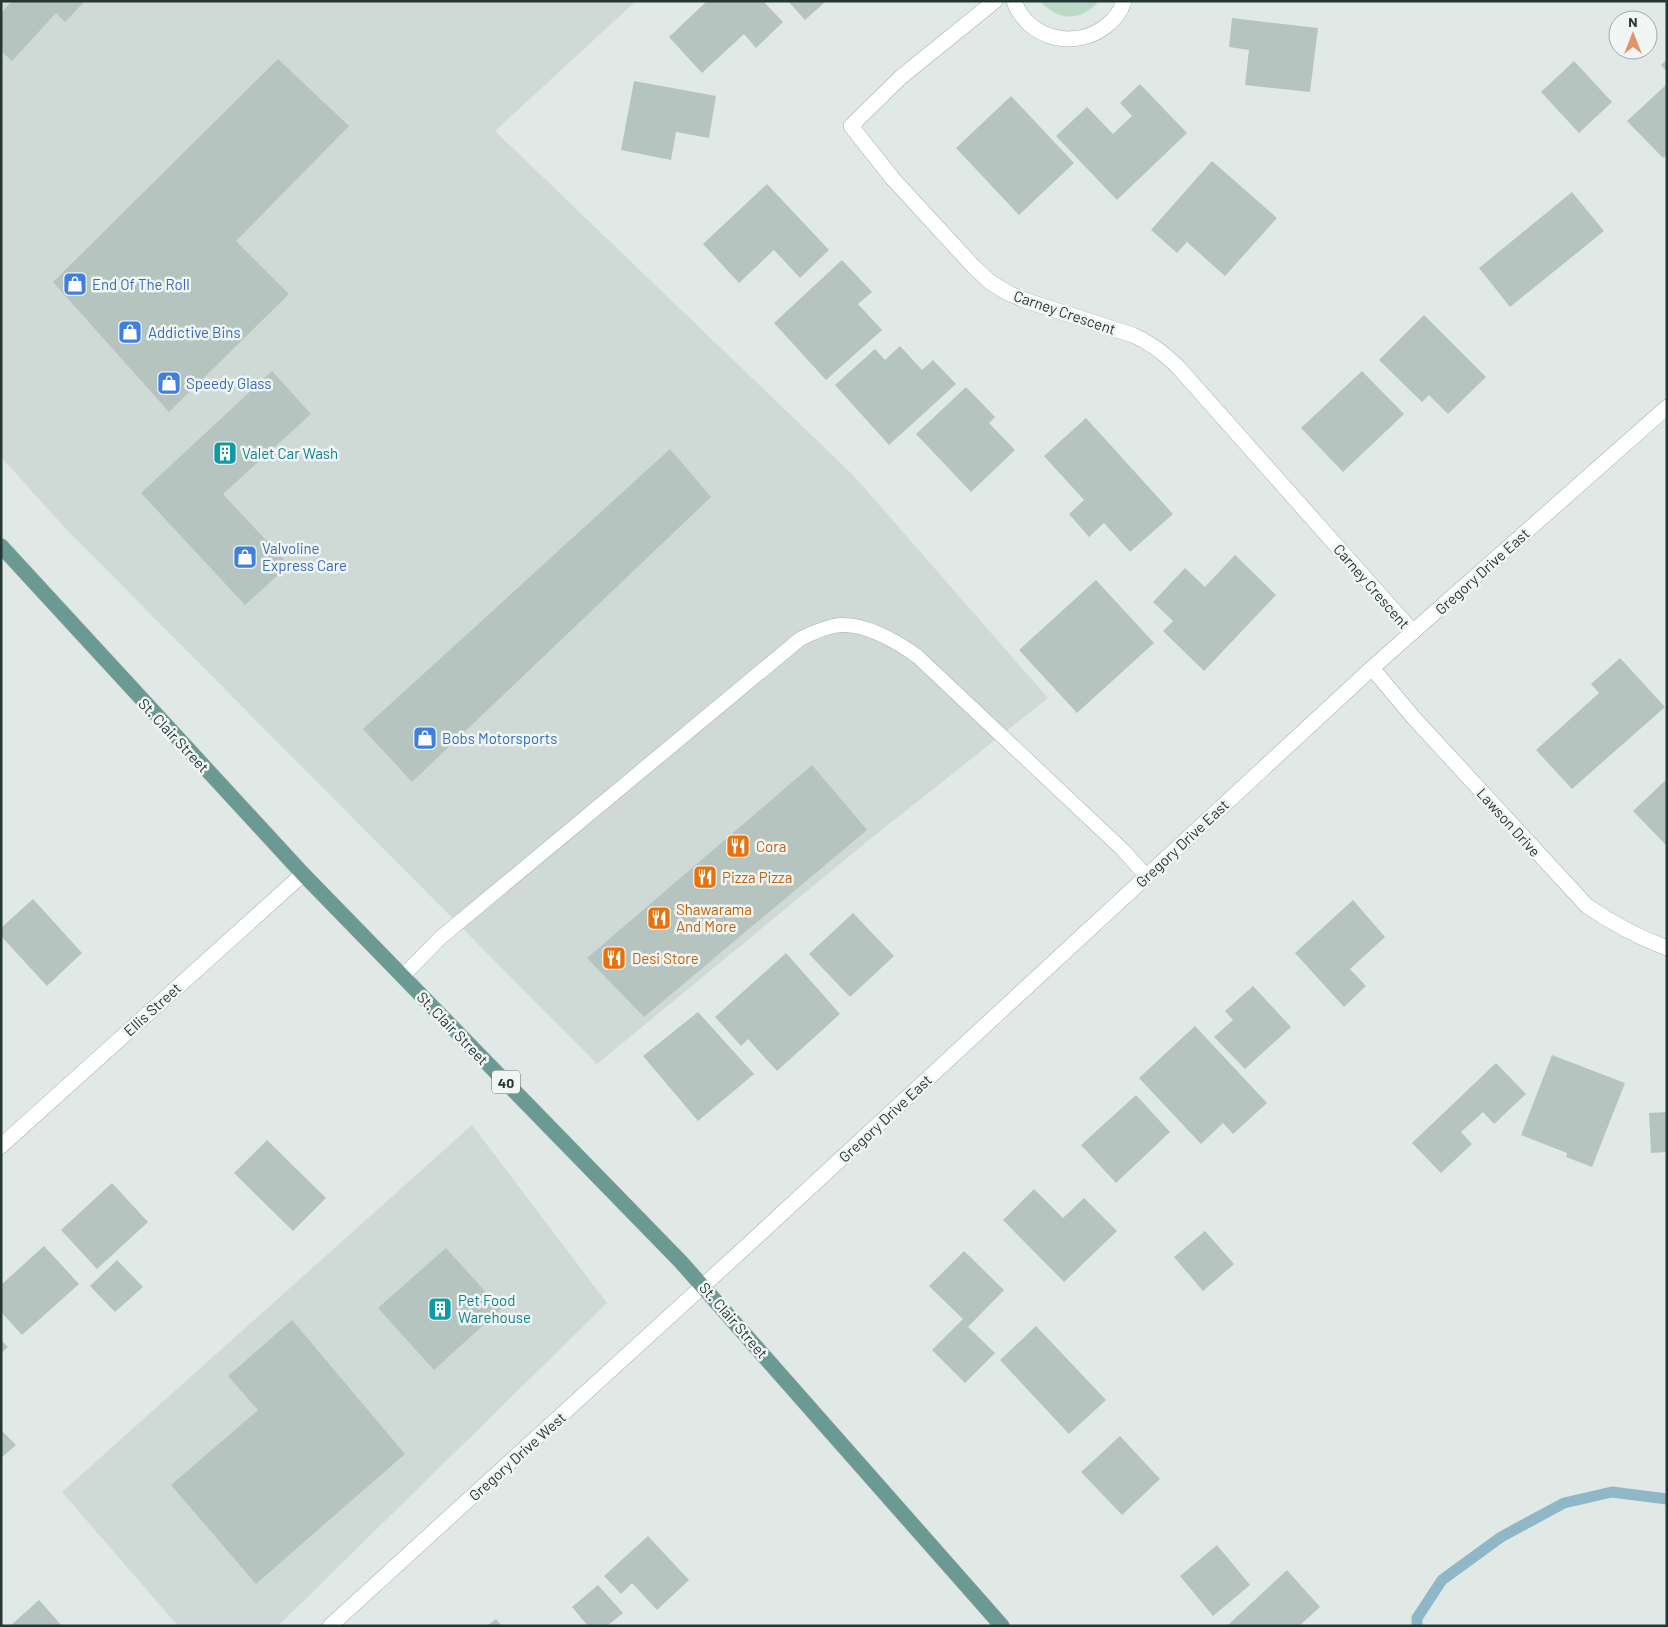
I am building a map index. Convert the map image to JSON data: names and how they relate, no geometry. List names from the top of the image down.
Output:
{
  "streets": {
    "main road": ["St. Clair Street", "40"],
    "street": [
      "Carney Crescent",
      "Gregory Drive East",
      "Lawson Drive",
      "Ellis Street",
      "Gregory Drive West"
    ]
  },
  "crossings": [
    ["Carney Crescent", "Gregory Drive East"],
    ["Gregory Drive East", "St. Clair Street"],
    ["Gregory Drive East", "Lawson Drive"],
    ["Gregory Drive East", "Gregory Drive West"],
    ["St. Clair Street", "Ellis Street"],
    ["St. Clair Street", "Gregory Drive West"]
  ],
  "places": {
    "shop": [
      "End Of The Roll",
      "Addictive Bins",
      "Speedy Glass",
      "Valvoline Express Care",
      "Bobs Motorsports"
    ],
    "building": ["Valet Car Wash", "Pet Food Warehouse"],
    "restaurant": [
      "Cora",
      "Pizza Pizza",
      "Shawarama And More",
      "Desi Store"
    ]
  },
  "north": "top"
}
